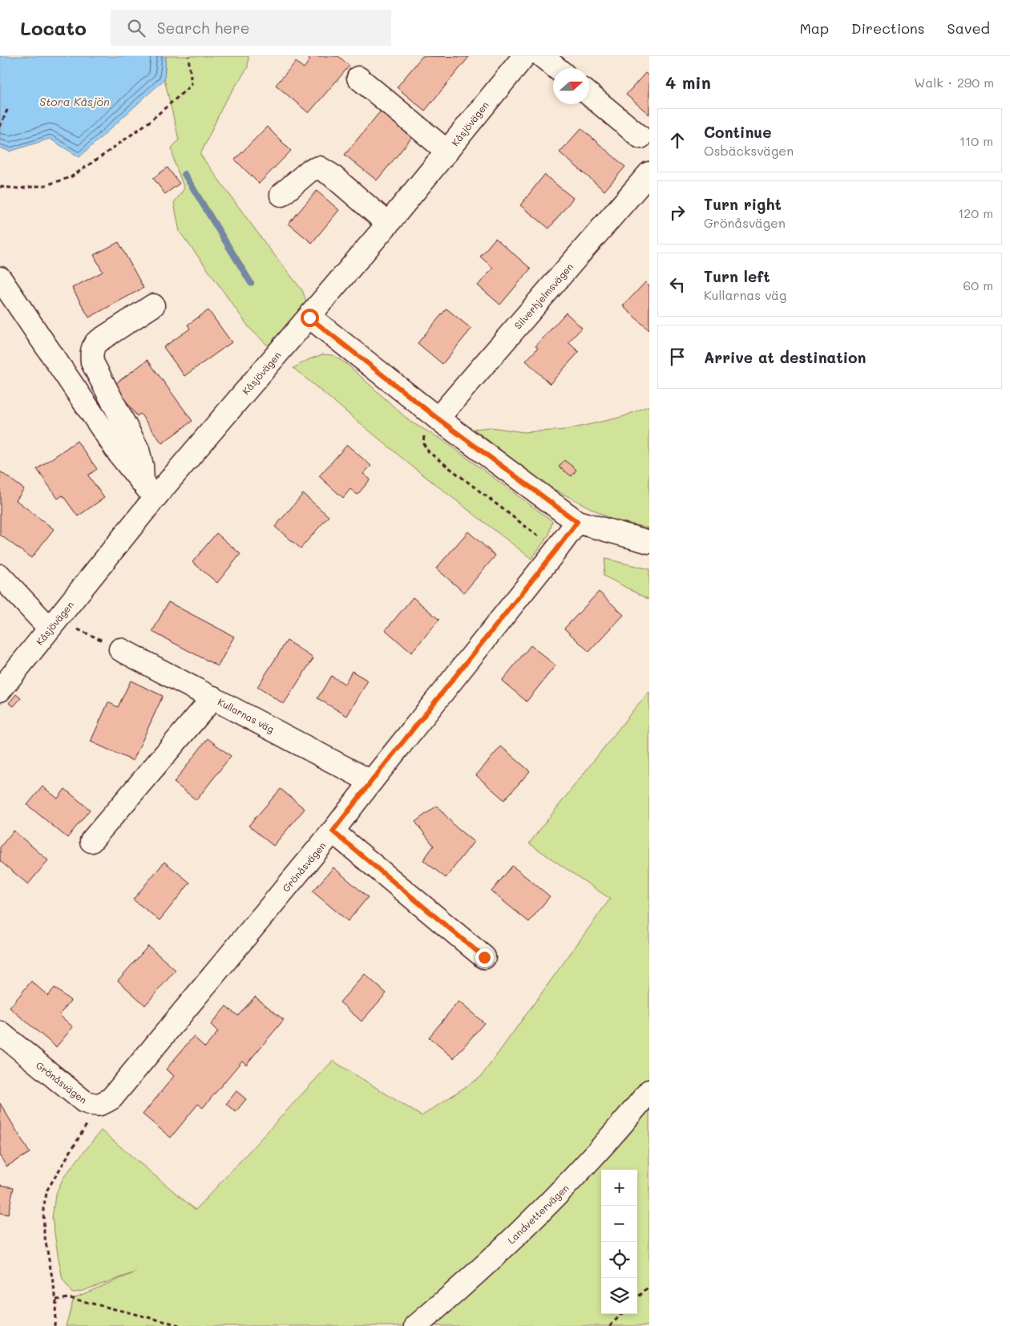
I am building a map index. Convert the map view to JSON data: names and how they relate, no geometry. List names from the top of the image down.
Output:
{
  "streets": {
    "street": [
      "Kåsjövägen",
      "Silverhjelmsvägen",
      "Kullarnas väg",
      "Grönåsvägen",
      "Landvettervägen"
    ]
  },
  "crossings": [
    ["Kullarnas väg", "Grönåsvägen"]
  ],
  "water": ["Stora Kåsjön"],
  "north": "right",
  "page": {
    "header": "Locato",
    "search": "Search here",
    "nav": ["Map", "Directions", "Saved"],
    "heading": ["4 min", "Walk · 290 m"],
    "list": [
      ["Continue", "Osbäcksvägen", "110 m"],
      ["Turn right", "Grönåsvägen", "120 m"],
      ["Turn left", "Kullarnas väg", "60 m"],
      "Arrive at destination"
    ],
    "map_buttons": ["+", "−"]
  }
}
